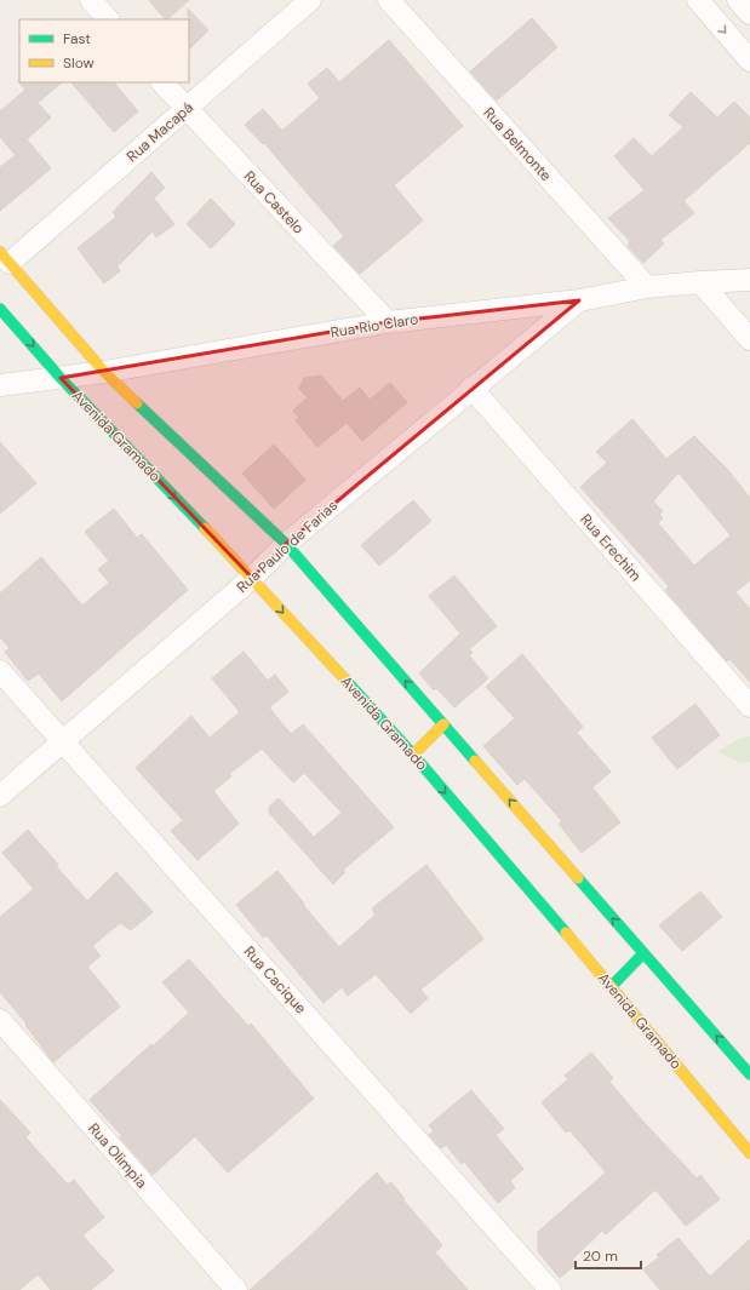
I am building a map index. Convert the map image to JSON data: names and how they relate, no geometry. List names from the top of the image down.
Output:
{
  "streets": {
    "street": [
      "Rua Macapá",
      "Rua Belmonte",
      "Rua Castelo",
      "Rua Rio Claro",
      "Avenida Gramado",
      "Rua Paulo de Farias",
      "Rua Erechim",
      "Rua Cacique",
      "Rua Olimpia"
    ]
  },
  "crossings": [
    ["Rua Macapá", "Rua Castelo"],
    ["Rua Belmonte", "Rua Rio Claro"],
    ["Rua Castelo", "Rua Rio Claro"],
    ["Rua Rio Claro", "Avenida Gramado"],
    ["Rua Rio Claro", "Rua Paulo de Farias"],
    ["Avenida Gramado", "Rua Paulo de Farias"],
    ["Rua Paulo de Farias", "Rua Erechim"],
    ["Rua Paulo de Farias", "Rua Cacique"]
  ],
  "legend": ["Fast", "Slow"],
  "scale_bar": "20 m"
}
